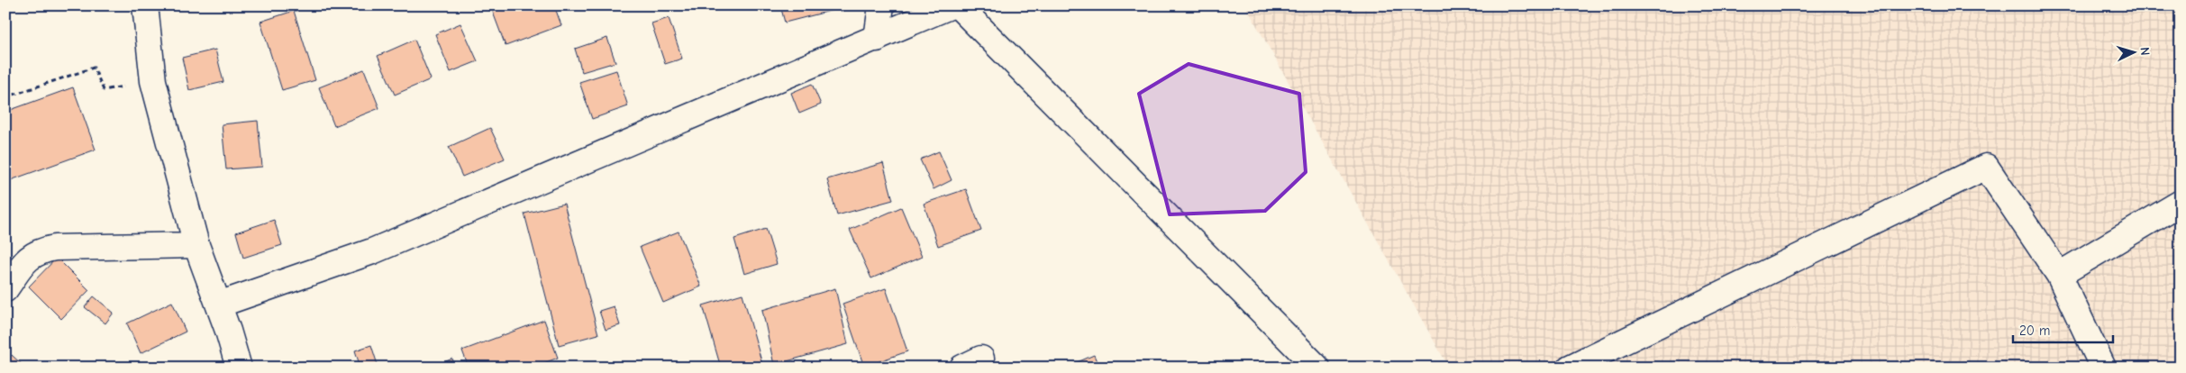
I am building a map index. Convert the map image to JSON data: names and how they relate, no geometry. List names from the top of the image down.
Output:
{
  "scale_bar": "20 m",
  "north": "right"
}
